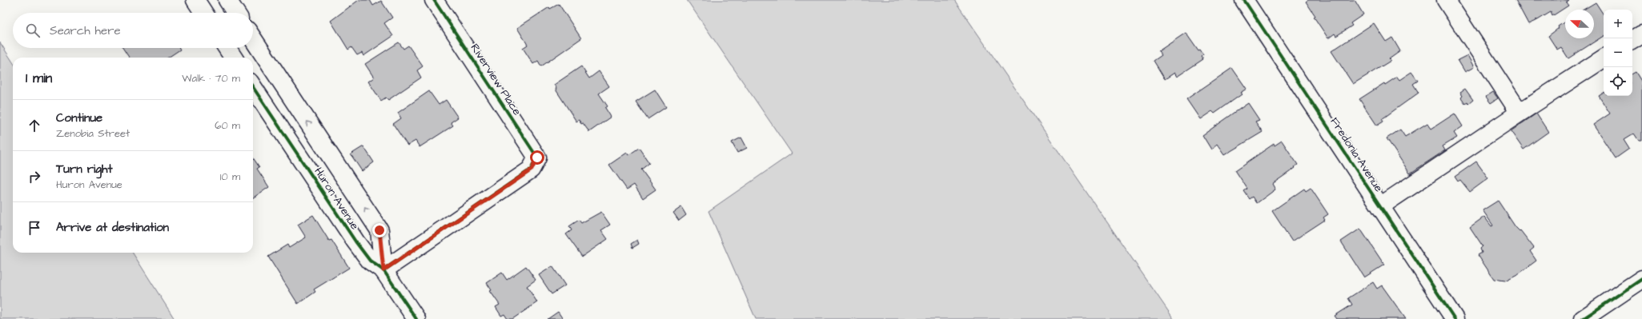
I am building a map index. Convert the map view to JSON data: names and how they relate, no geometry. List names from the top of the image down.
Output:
{
  "streets": {
    "street": ["Riverview Place", "Fredonia Avenue", "Huron Avenue"]
  },
  "crossings": [
    ["Riverview Place", "Huron Avenue"]
  ],
  "north": "left",
  "page": {
    "map_buttons": ["+", "−"],
    "search": "Search here",
    "heading": ["1 min", "Walk · 70 m"],
    "list": [
      ["Continue", "Zenobia Street", "60 m"],
      ["Turn right", "Huron Avenue", "10 m"],
      "Arrive at destination"
    ]
  }
}
